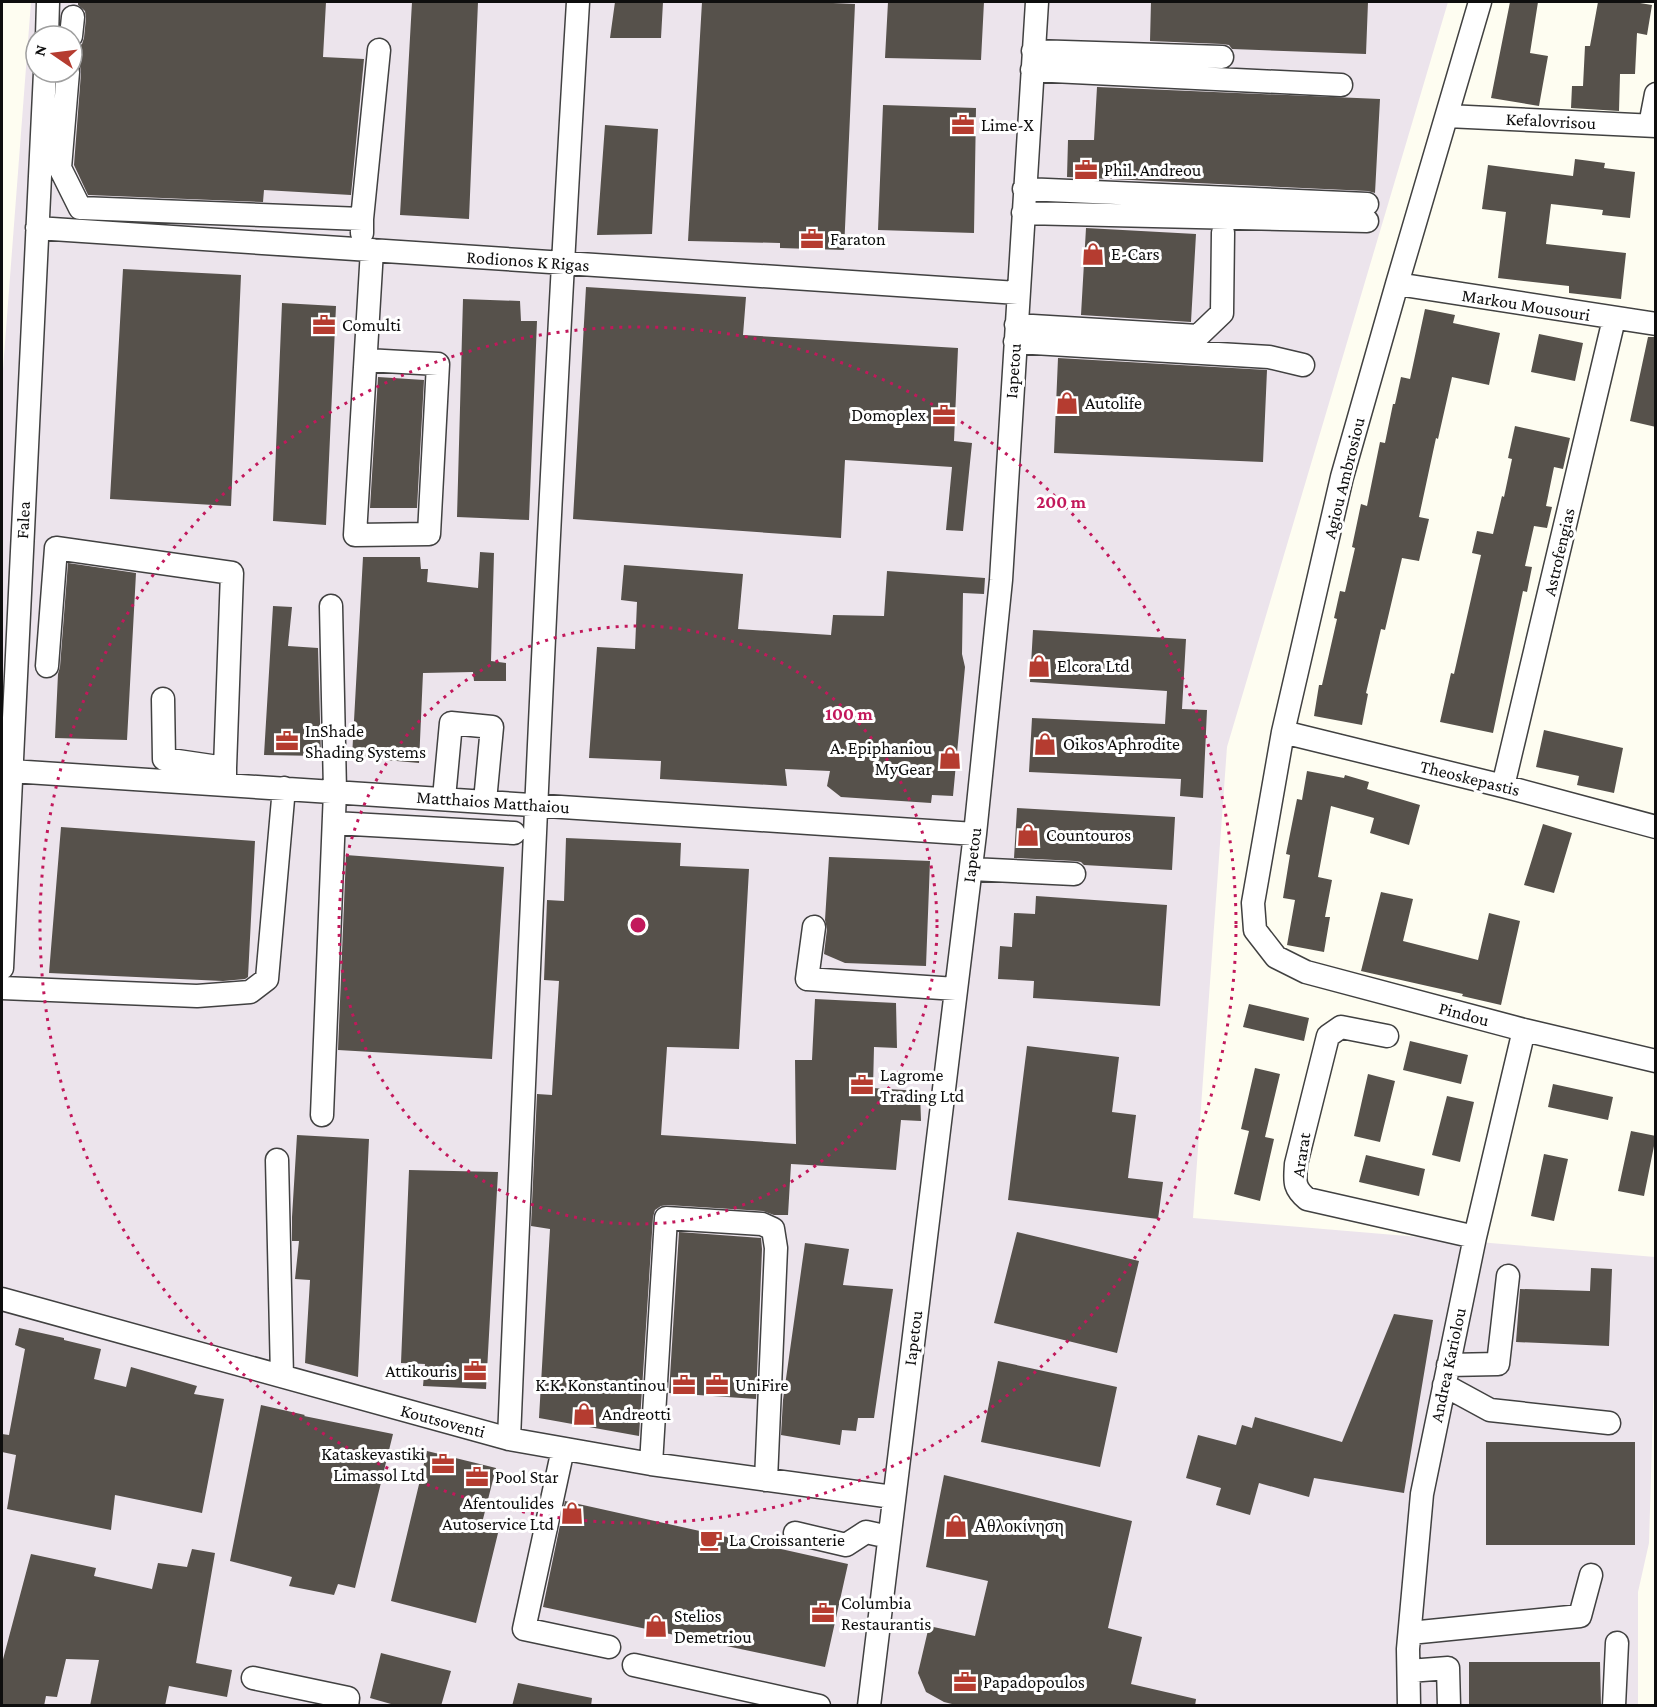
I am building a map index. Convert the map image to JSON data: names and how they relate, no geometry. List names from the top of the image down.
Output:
{
  "streets": {
    "street": [
      "Kefalovrisou",
      "Rodionos K Rigas",
      "Markou Mousouri",
      "Iapetou",
      "Agiou Ambrosiou",
      "Falea",
      "Astrofengias",
      "Theoskepastis",
      "Matthaios Matthaiou",
      "Pindou",
      "Ararat",
      "Andrea Kariolou",
      "Koutsoventi"
    ]
  },
  "crossings": [
    ["Kefalovrisou", "Agiou Ambrosiou"],
    ["Rodionos K Rigas", "Iapetou"],
    ["Rodionos K Rigas", "Falea"],
    ["Markou Mousouri", "Agiou Ambrosiou"],
    ["Markou Mousouri", "Astrofengias"],
    ["Iapetou", "Matthaios Matthaiou"],
    ["Iapetou", "Koutsoventi"],
    ["Agiou Ambrosiou", "Theoskepastis"],
    ["Agiou Ambrosiou", "Pindou"],
    ["Falea", "Matthaios Matthaiou"],
    ["Astrofengias", "Theoskepastis"],
    ["Pindou", "Andrea Kariolou"],
    ["Ararat", "Andrea Kariolou"]
  ],
  "places": {
    "office": [
      "Lime-X",
      "Phil. Andreou",
      "Faraton",
      "Comulti",
      "Domoplex",
      "InShade Shading Systems",
      "Lagrome Trading Ltd",
      "Attikouris",
      "K.K. Konstantinou",
      "UniFire",
      "Kataskevastiki Limassol Ltd",
      "Pool Star",
      "Columbia Restaurantis",
      "Papadopoulos"
    ],
    "shop": [
      "E-Cars",
      "Autolife",
      "Elcora Ltd",
      "Oikos Aphrodite",
      "A. Epiphaniou MyGear",
      "Countouros",
      "Andreotti",
      "Afentoulides Autoservice Ltd",
      "Αθλοκίνηση",
      "Stelios Demetriou"
    ],
    "cafe": ["La Croissanterie"]
  },
  "north": "left",
  "rings": ["200 m", "100 m"]
}
